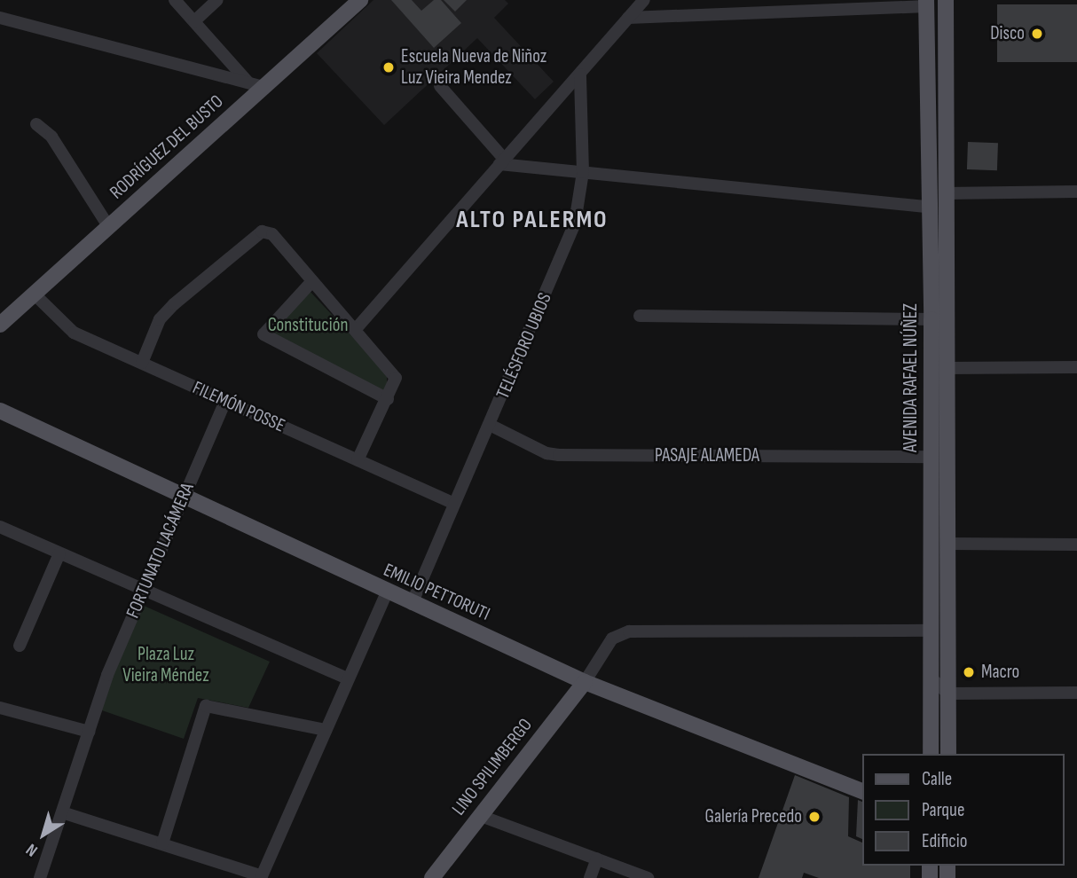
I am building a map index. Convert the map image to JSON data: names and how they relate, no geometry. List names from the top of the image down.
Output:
{
  "streets": {
    "main road": [
      "RODRÍGUEZ DEL BUSTO",
      "AVENIDA RAFAEL NÚÑEZ",
      "EMILIO PETTORUTI",
      "LINO SPILIMBERGO"
    ],
    "street": [
      "TELÉSFORO UBIOS",
      "FILEMÓN POSSE",
      "PASAJE ALAMEDA",
      "FORTUNATO LACÁMERA"
    ]
  },
  "crossings": [
    ["RODRÍGUEZ DEL BUSTO", "FILEMÓN POSSE"],
    ["TELÉSFORO UBIOS", "FILEMÓN POSSE"],
    ["TELÉSFORO UBIOS", "PASAJE ALAMEDA"],
    ["TELÉSFORO UBIOS", "EMILIO PETTORUTI"],
    ["AVENIDA RAFAEL NÚÑEZ", "PASAJE ALAMEDA"],
    ["FILEMÓN POSSE", "FORTUNATO LACÁMERA"],
    ["FORTUNATO LACÁMERA", "EMILIO PETTORUTI"],
    ["EMILIO PETTORUTI", "LINO SPILIMBERGO"]
  ],
  "districts": ["ALTO PALERMO"],
  "parks": ["Constitución", "Plaza Luz Vieira Méndez"],
  "places": [
    "Disco",
    "Escuela Nueva de Niñoz Luz Vieira Mendez",
    "Macro",
    "Galería Precedo"
  ],
  "legend": ["Calle", "Parque", "Edificio"],
  "north": "bottom left"
}
